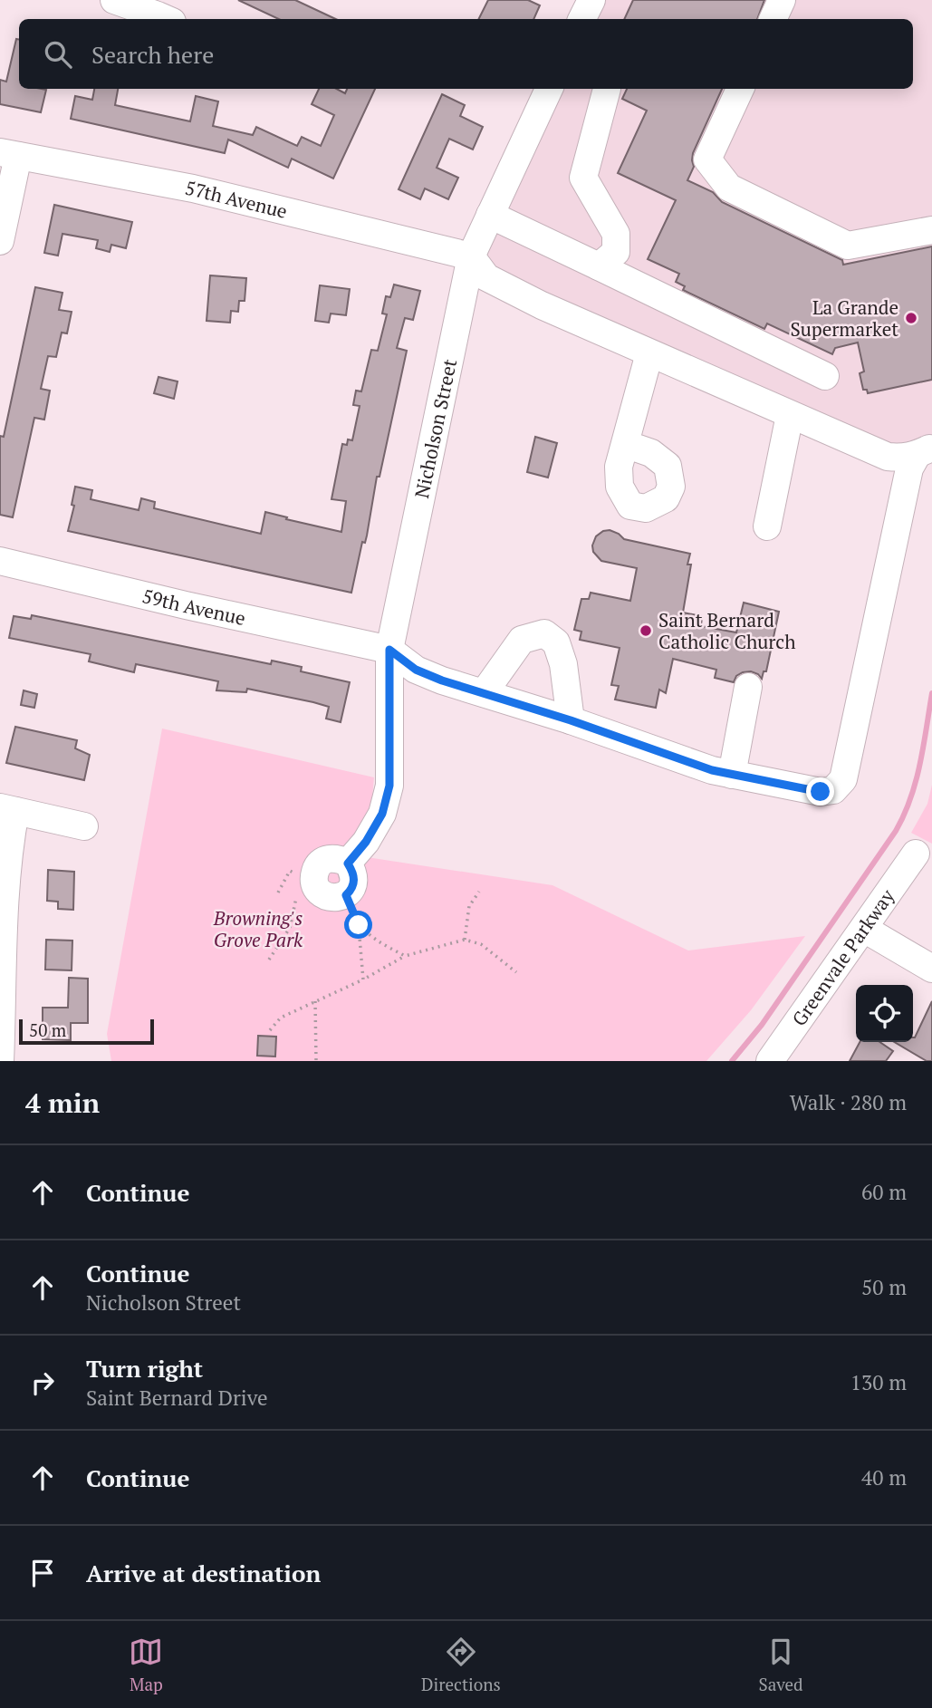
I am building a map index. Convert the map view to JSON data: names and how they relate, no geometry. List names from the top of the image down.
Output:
{
  "streets": {
    "street": [
      "57th Avenue",
      "Nicholson Street",
      "59th Avenue",
      "Greenvale Parkway"
    ]
  },
  "crossings": [
    ["57th Avenue", "Nicholson Street"],
    ["Nicholson Street", "59th Avenue"]
  ],
  "parks": ["Browning's Grove Park"],
  "places": ["La Grande Supermarket", "Saint Bernard Catholic Church"],
  "scale_bar": "50 m",
  "page": {
    "search": "Search here",
    "scale": "50 m",
    "heading": ["4 min", "Walk · 280 m"],
    "list": [
      ["Continue", "60 m"],
      ["Continue", "Nicholson Street", "50 m"],
      ["Turn right", "Saint Bernard Drive", "130 m"],
      ["Continue", "40 m"],
      "Arrive at destination"
    ],
    "nav": ["Map", "Directions", "Saved"]
  }
}
